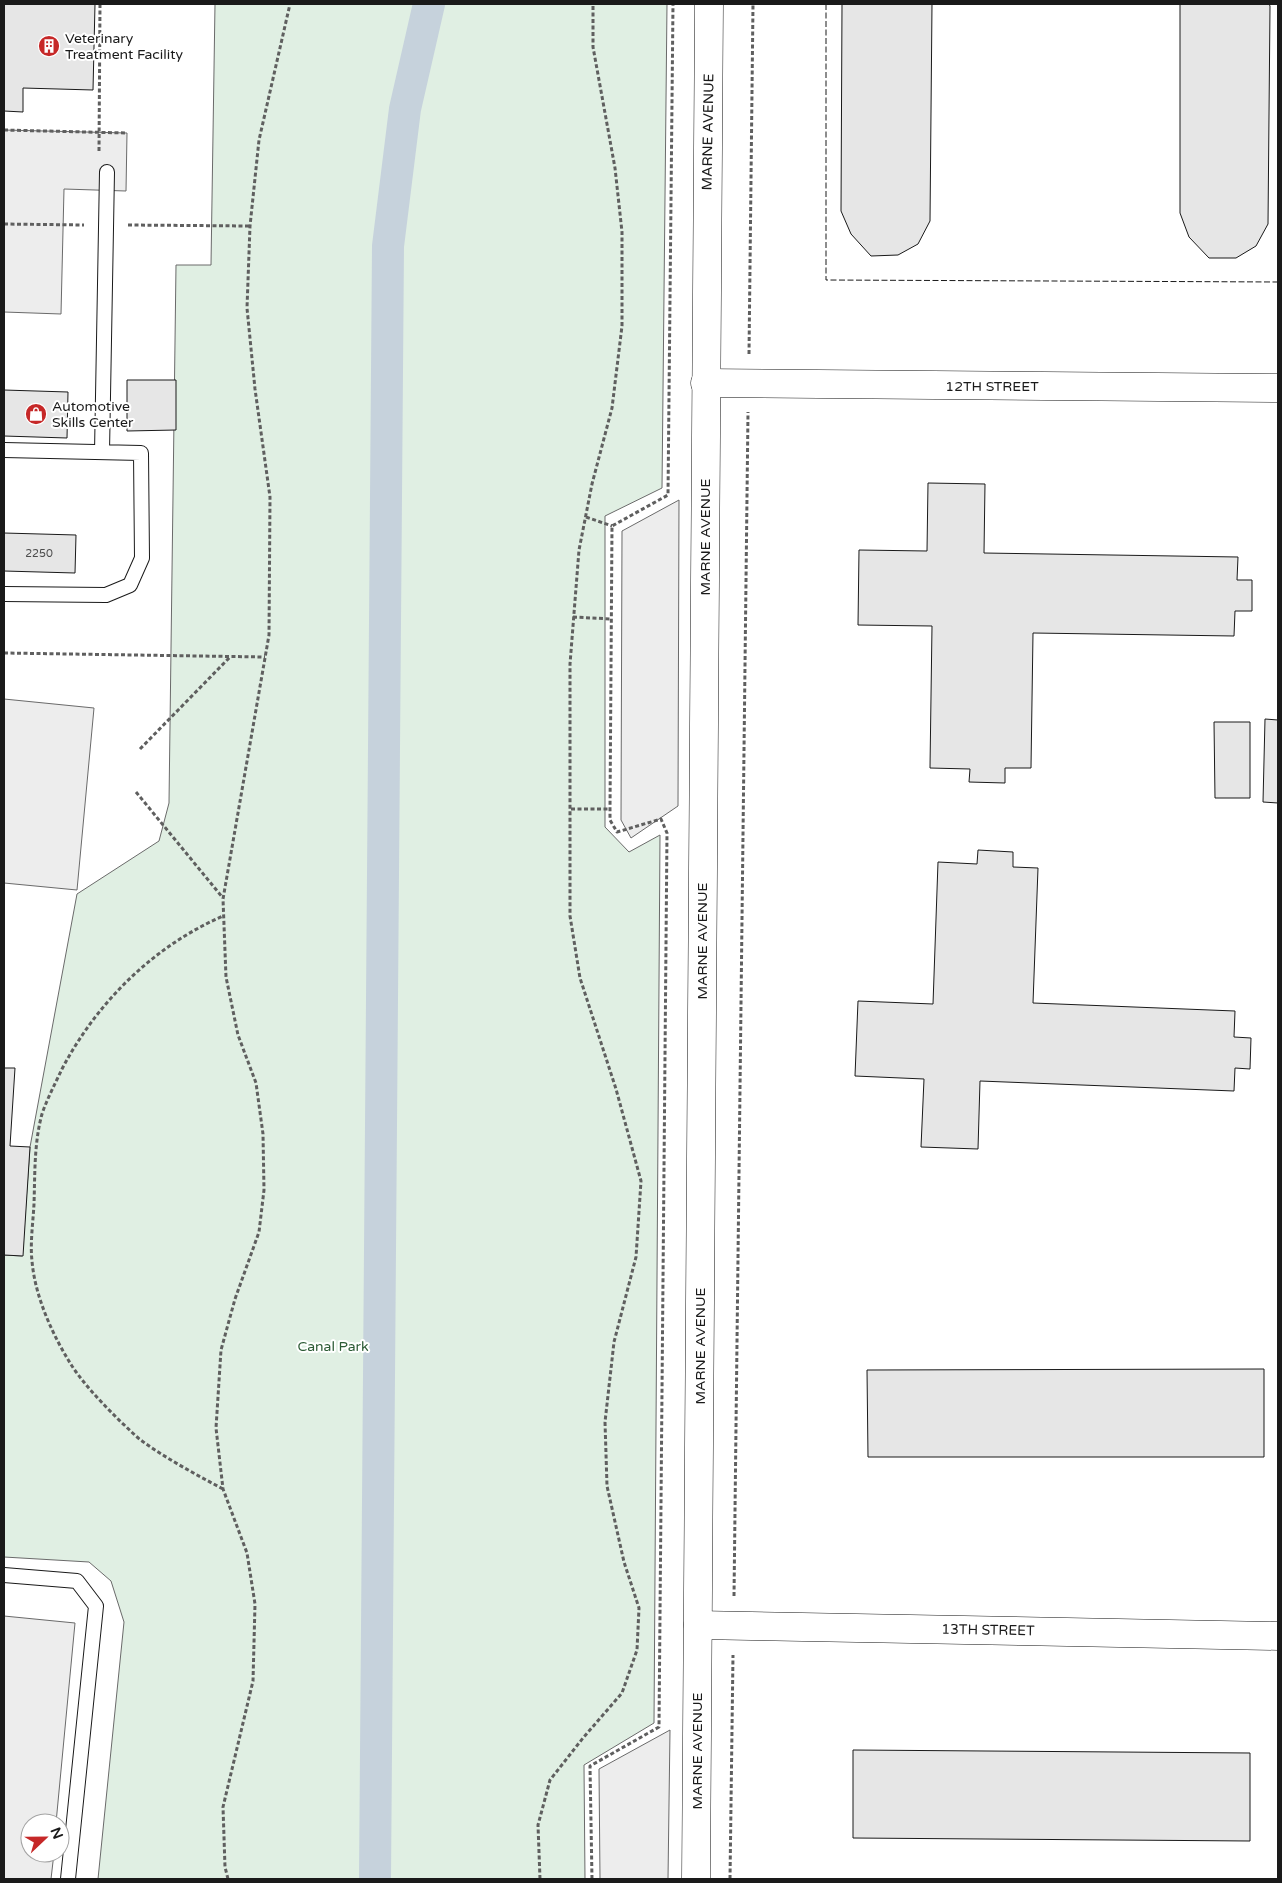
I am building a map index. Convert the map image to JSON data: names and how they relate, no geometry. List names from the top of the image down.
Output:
{
  "streets": {
    "street": ["MARNE AVENUE", "12TH STREET", "13TH STREET"]
  },
  "crossings": [
    ["MARNE AVENUE", "12TH STREET"],
    ["MARNE AVENUE", "13TH STREET"]
  ],
  "parks": ["Canal Park"],
  "places": {
    "building": ["Veterinary Treatment Facility"],
    "shop": ["Automotive Skills Center"]
  },
  "house_numbers": ["2250"],
  "north": "right"
}
